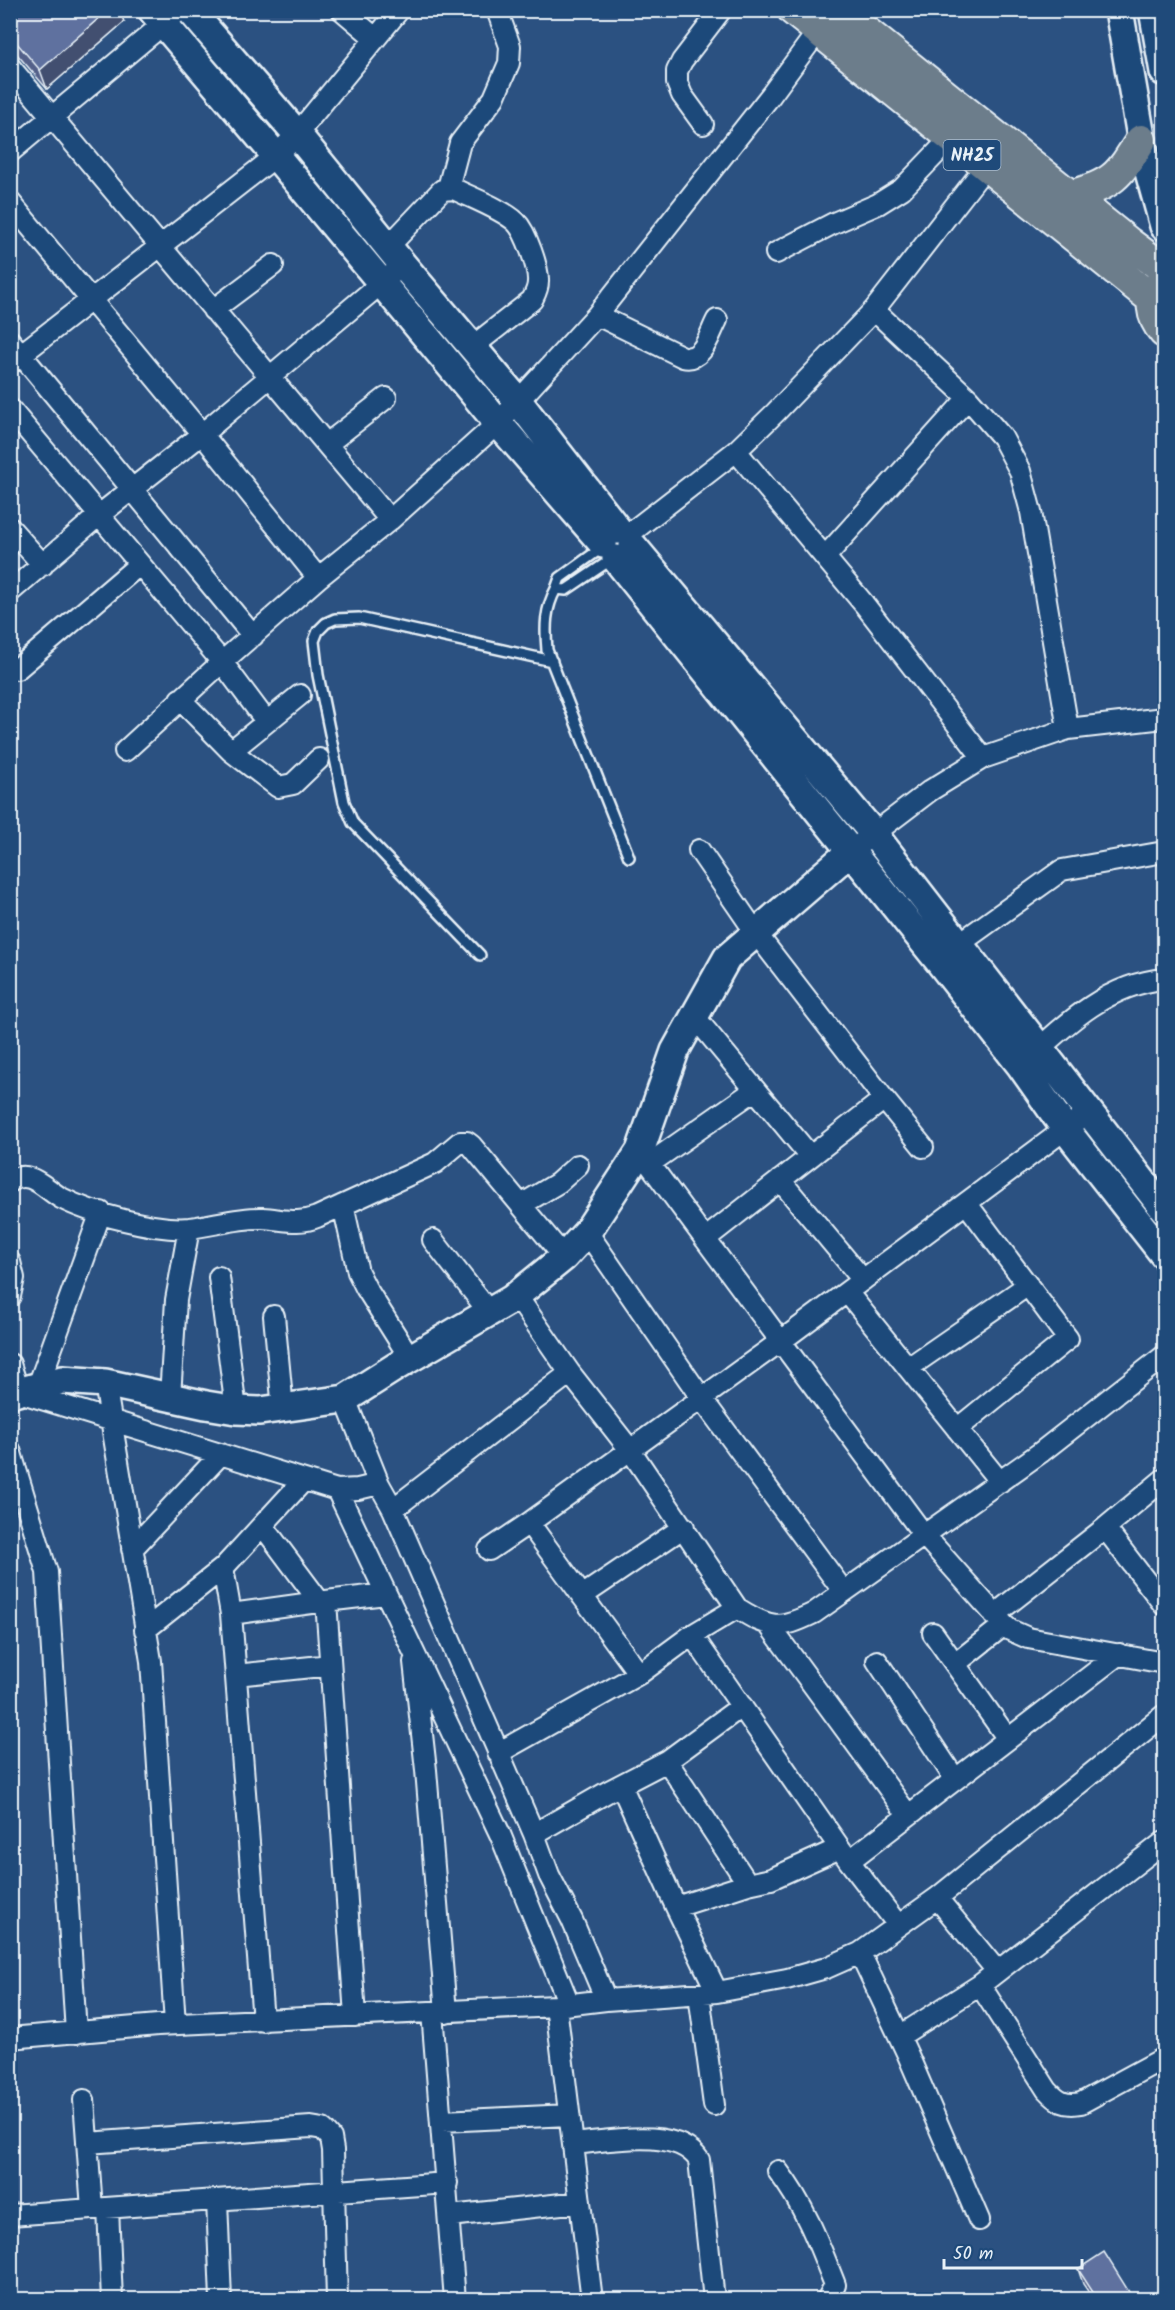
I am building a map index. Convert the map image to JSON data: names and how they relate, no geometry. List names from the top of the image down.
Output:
{
  "streets": {
    "main road": ["NH25"]
  },
  "scale_bar": "50 m"
}
